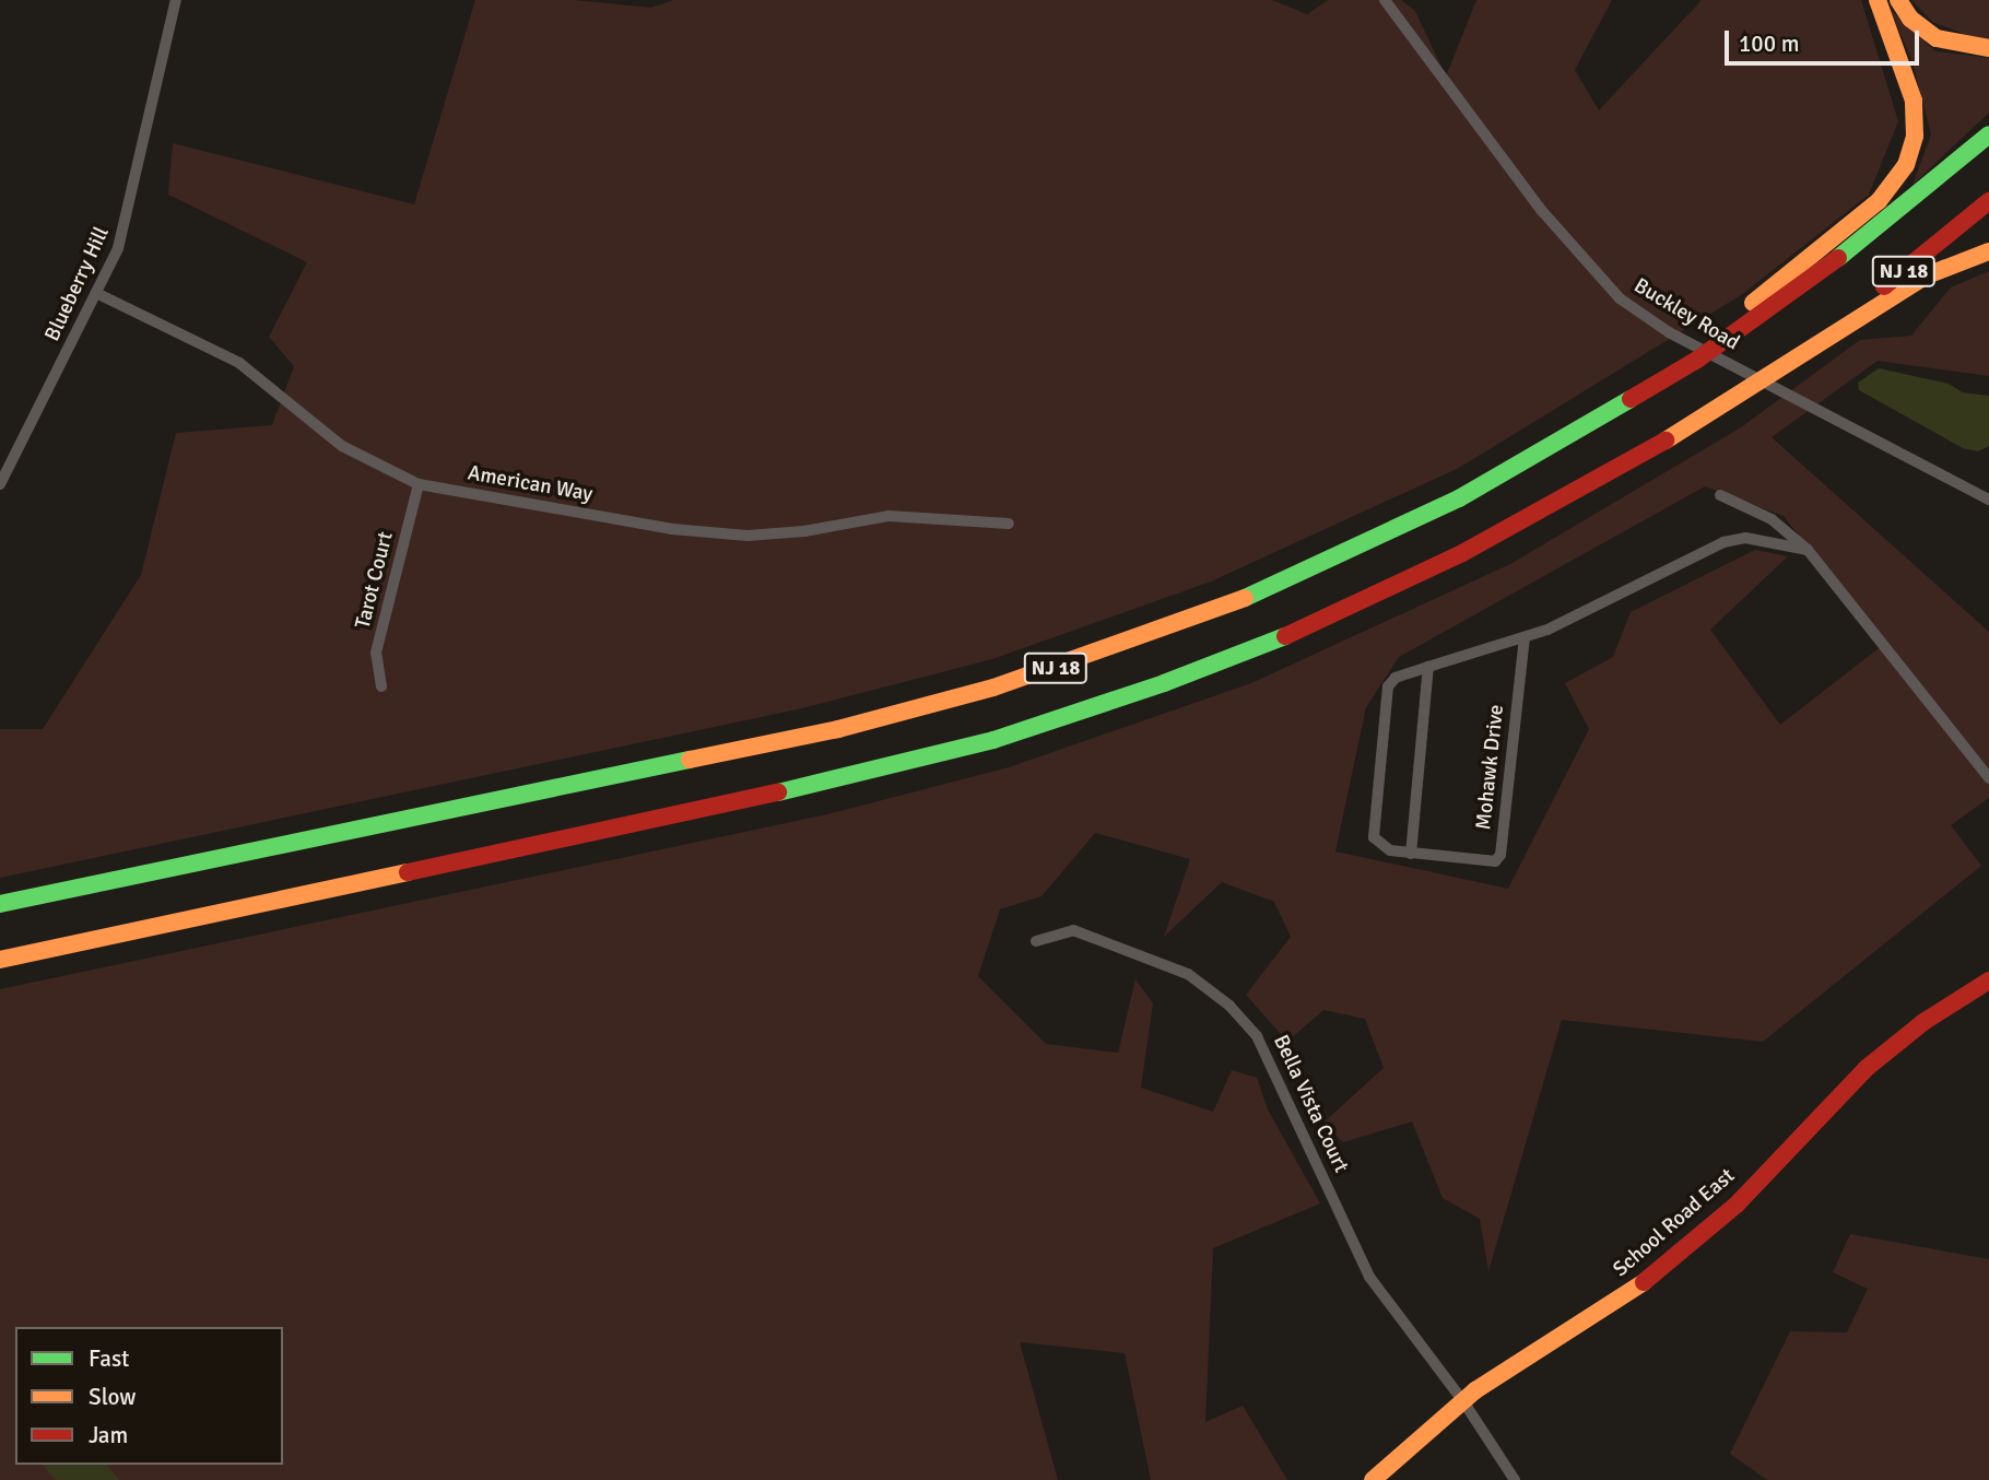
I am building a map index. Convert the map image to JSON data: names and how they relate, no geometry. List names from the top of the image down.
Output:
{
  "streets": {
    "main road": ["NJ 18", "School Road East"],
    "street": [
      "Blueberry Hill",
      "Buckley Road",
      "American Way",
      "Tarot Court",
      "Mohawk Drive",
      "Bella Vista Court"
    ]
  },
  "crossings": [
    ["Blueberry Hill", "American Way"],
    ["American Way", "Tarot Court"],
    ["Bella Vista Court", "School Road East"]
  ],
  "legend": ["Fast", "Slow", "Jam"],
  "scale_bar": "100 m"
}
